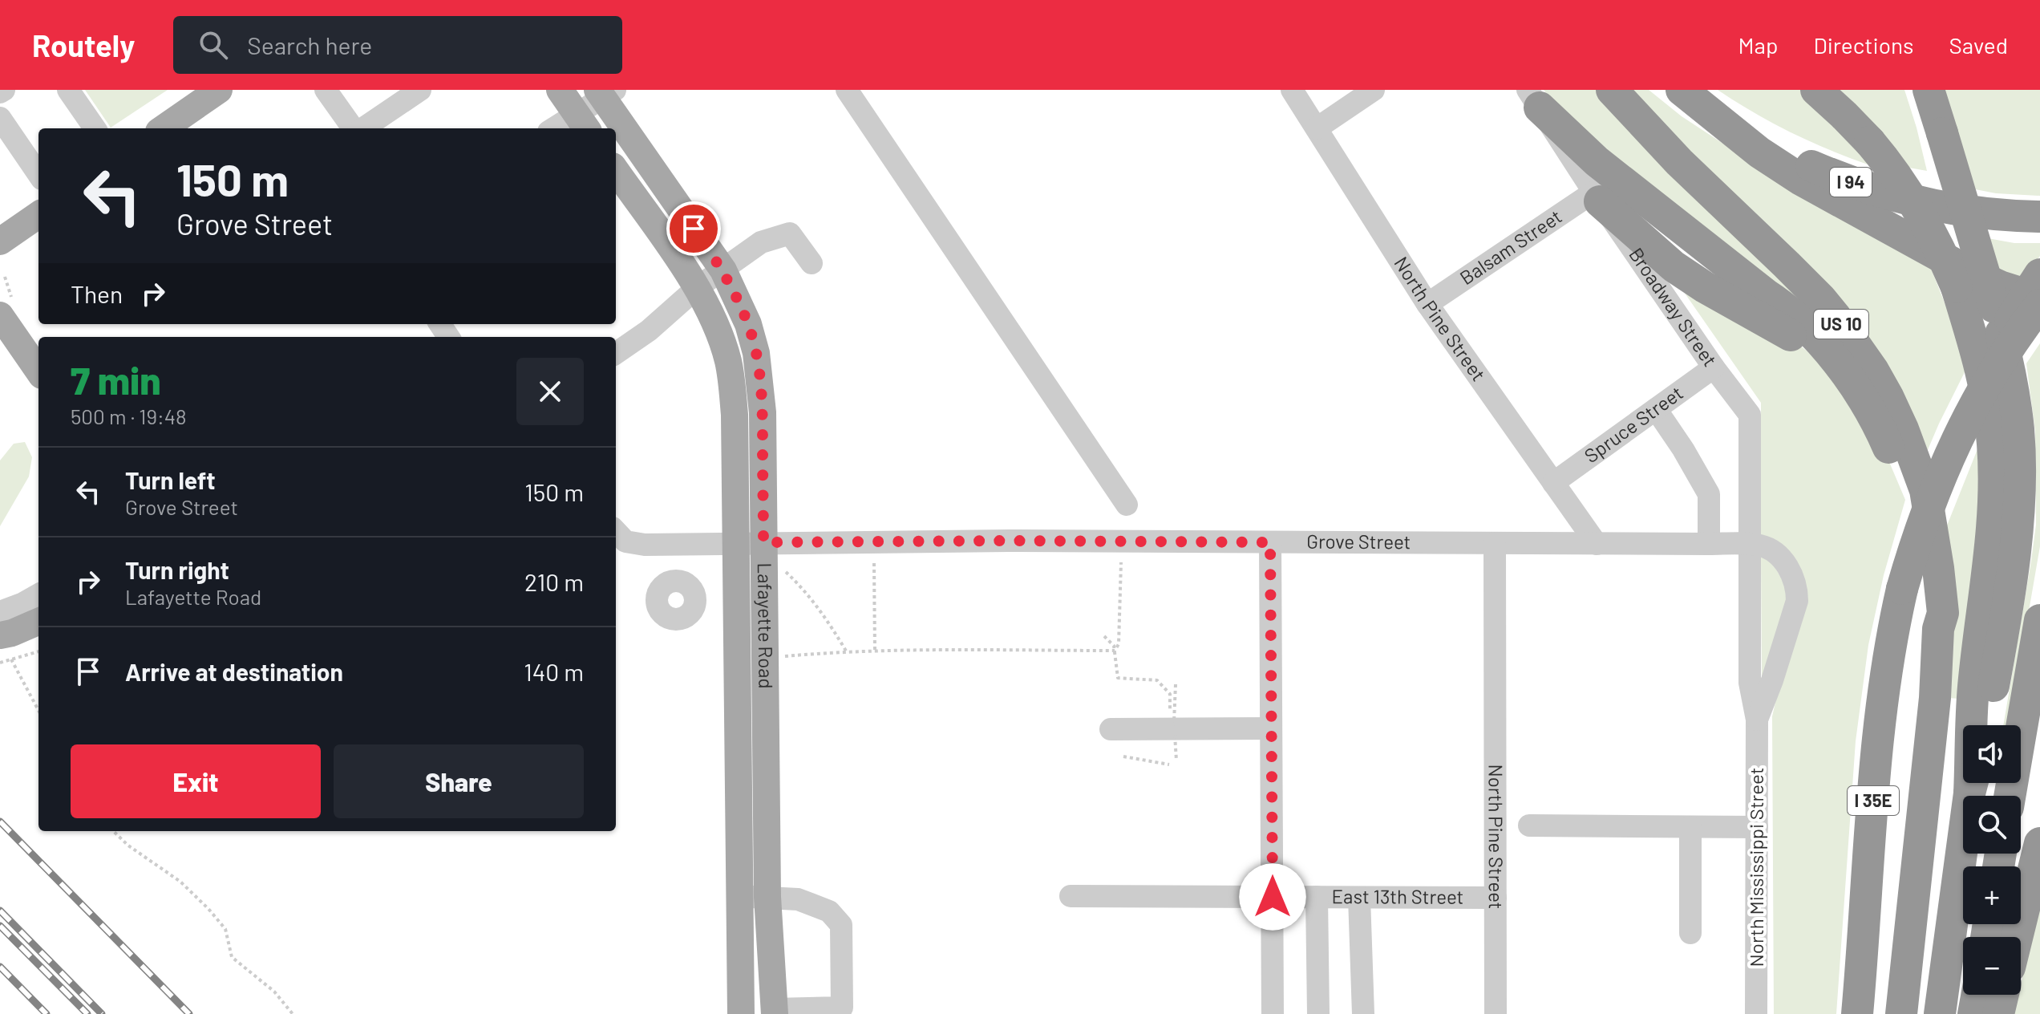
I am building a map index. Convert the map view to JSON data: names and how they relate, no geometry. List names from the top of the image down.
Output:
{
  "streets": {
    "highway": ["I 94", "US 10", "I 35E"],
    "main road": ["Lafayette Road"],
    "street": [
      "Balsam Street",
      "Broadway Street",
      "North Pine Street",
      "Spruce Street",
      "Grove Street",
      "North Mississippi Street",
      "East 13th Street"
    ]
  },
  "crossings": [
    ["Balsam Street", "Broadway Street"],
    ["Balsam Street", "North Pine Street"],
    ["Broadway Street", "Spruce Street"],
    ["Broadway Street", "Grove Street"],
    ["Broadway Street", "North Mississippi Street"],
    ["North Pine Street", "Spruce Street"],
    ["North Pine Street", "Grove Street"],
    ["North Pine Street", "East 13th Street"],
    ["Grove Street", "Lafayette Road"],
    ["Grove Street", "North Mississippi Street"]
  ],
  "page": {
    "header": "Routely",
    "search": "Search here",
    "nav": ["Map", "Directions", "Saved"],
    "turn": ["150 m", "Grove Street"],
    "then": "Then",
    "heading": ["7 min", "500 m · 19:48"],
    "list": [
      {
        "name": "Turn left",
        "note": "Grove Street",
        "value": "150 m"
      },
      {
        "name": "Turn right",
        "note": "Lafayette Road",
        "value": "210 m"
      },
      {
        "name": "Arrive at destination",
        "value": "140 m"
      }
    ],
    "map_buttons": ["+", "−"],
    "buttons": ["Exit", "Share"]
  }
}
